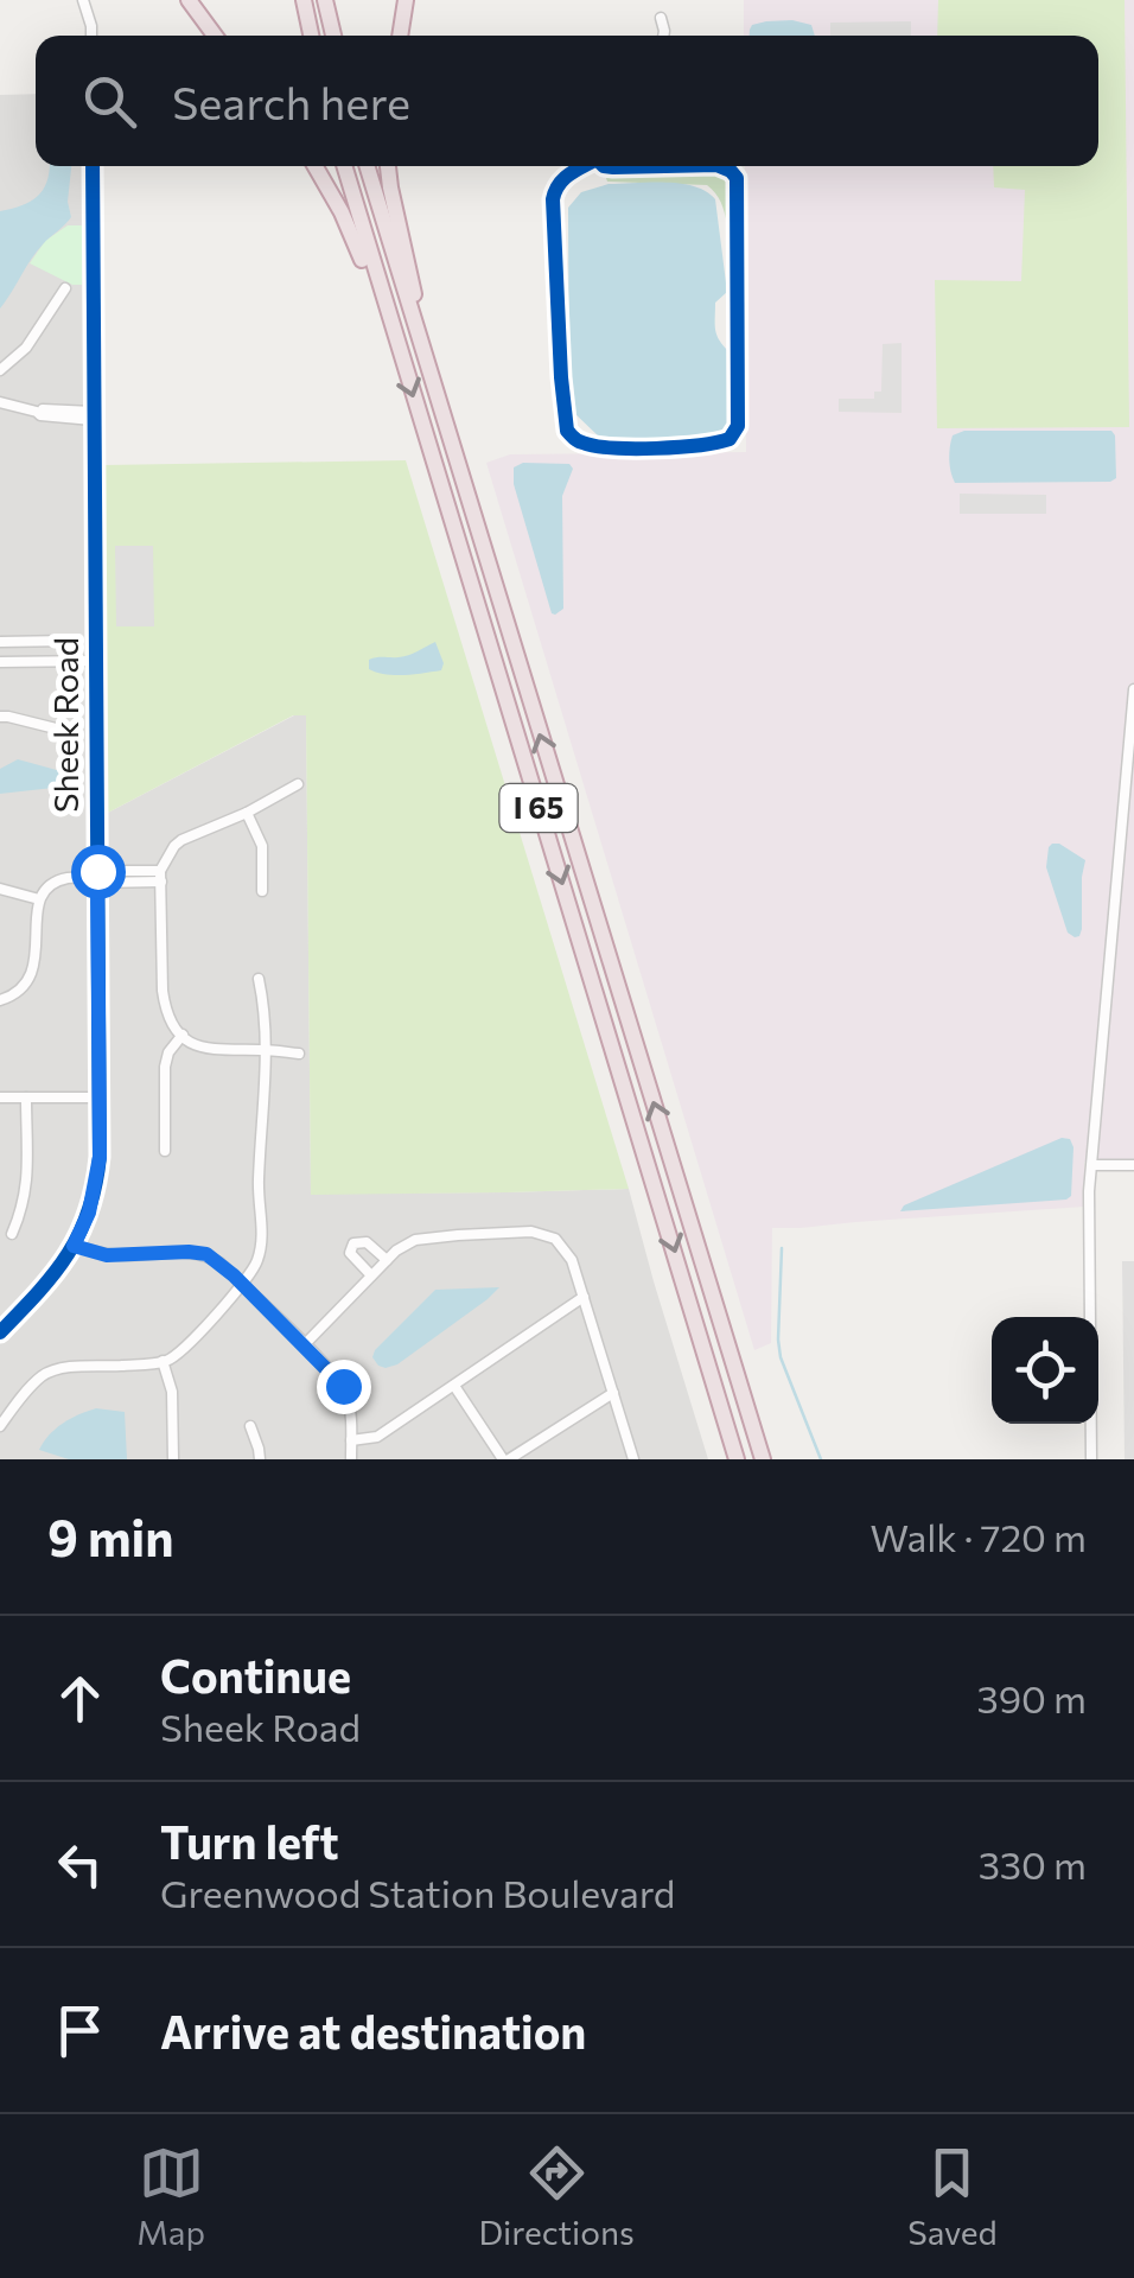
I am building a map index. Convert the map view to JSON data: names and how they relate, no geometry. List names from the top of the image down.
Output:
{
  "streets": {
    "highway": ["I 65"],
    "street": ["Sheek Road"]
  },
  "page": {
    "search": "Search here",
    "heading": ["9 min", "Walk · 720 m"],
    "list": [
      ["Continue", "Sheek Road", "390 m"],
      ["Turn left", "Greenwood Station Boulevard", "330 m"],
      "Arrive at destination"
    ],
    "nav": ["Map", "Directions", "Saved"]
  }
}
